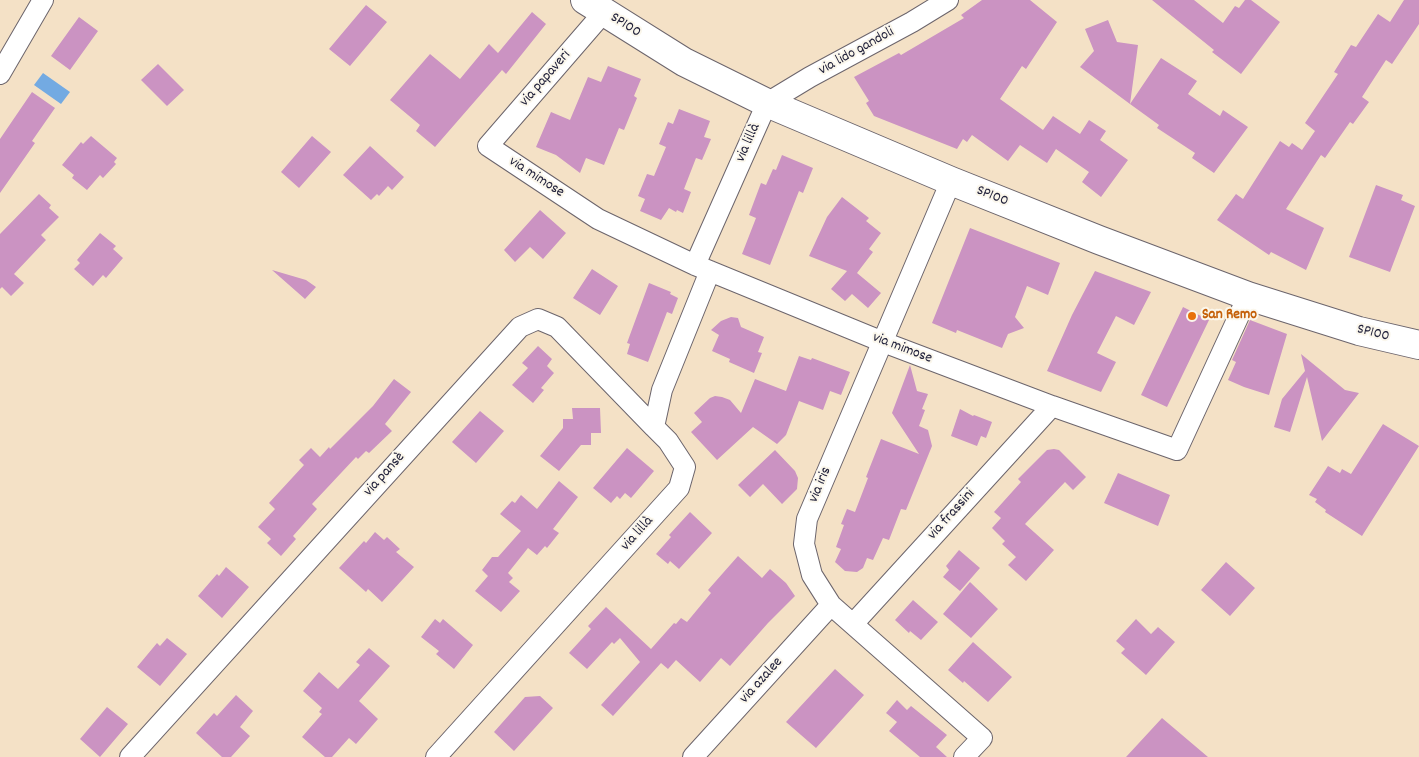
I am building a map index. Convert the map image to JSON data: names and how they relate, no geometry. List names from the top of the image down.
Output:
{
  "streets": {
    "main road": ["SP100"],
    "street": [
      "via lido gandoli",
      "via papaveri",
      "via lillà",
      "via mimose",
      "via pansè",
      "via iris",
      "via frassini",
      "via azalee"
    ]
  },
  "crossings": [
    ["SP100", "via lido gandoli"],
    ["SP100", "via papaveri"],
    ["SP100", "via lillà"],
    ["SP100", "via mimose"],
    ["SP100", "via iris"],
    ["via lido gandoli", "via lillà"],
    ["via papaveri", "via mimose"],
    ["via lillà", "via mimose"],
    ["via lillà", "via pansè"],
    ["via mimose", "via iris"],
    ["via mimose", "via frassini"],
    ["via iris", "via frassini"],
    ["via iris", "via azalee"]
  ],
  "places": ["San Remo"]
}
